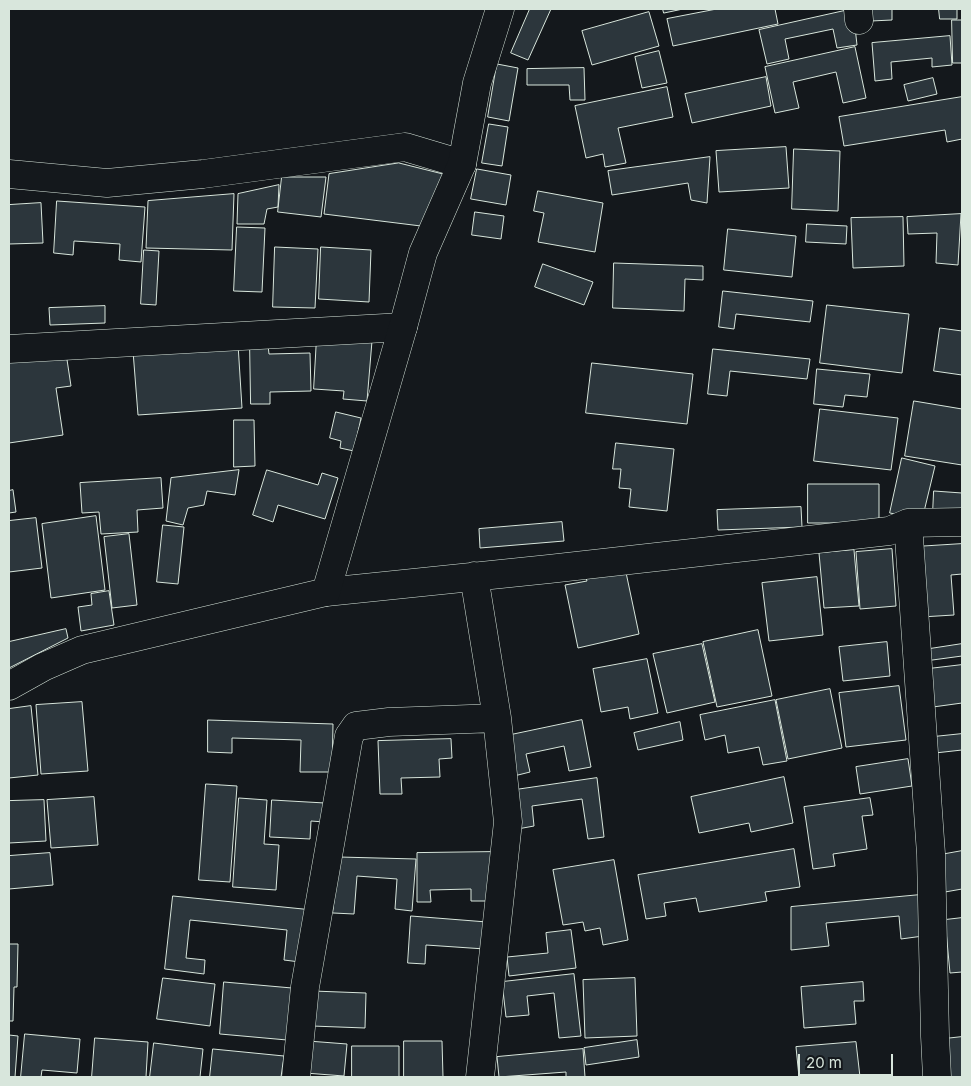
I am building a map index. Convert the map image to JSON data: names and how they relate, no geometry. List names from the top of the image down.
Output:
{
  "scale_bar": "20 m"
}
